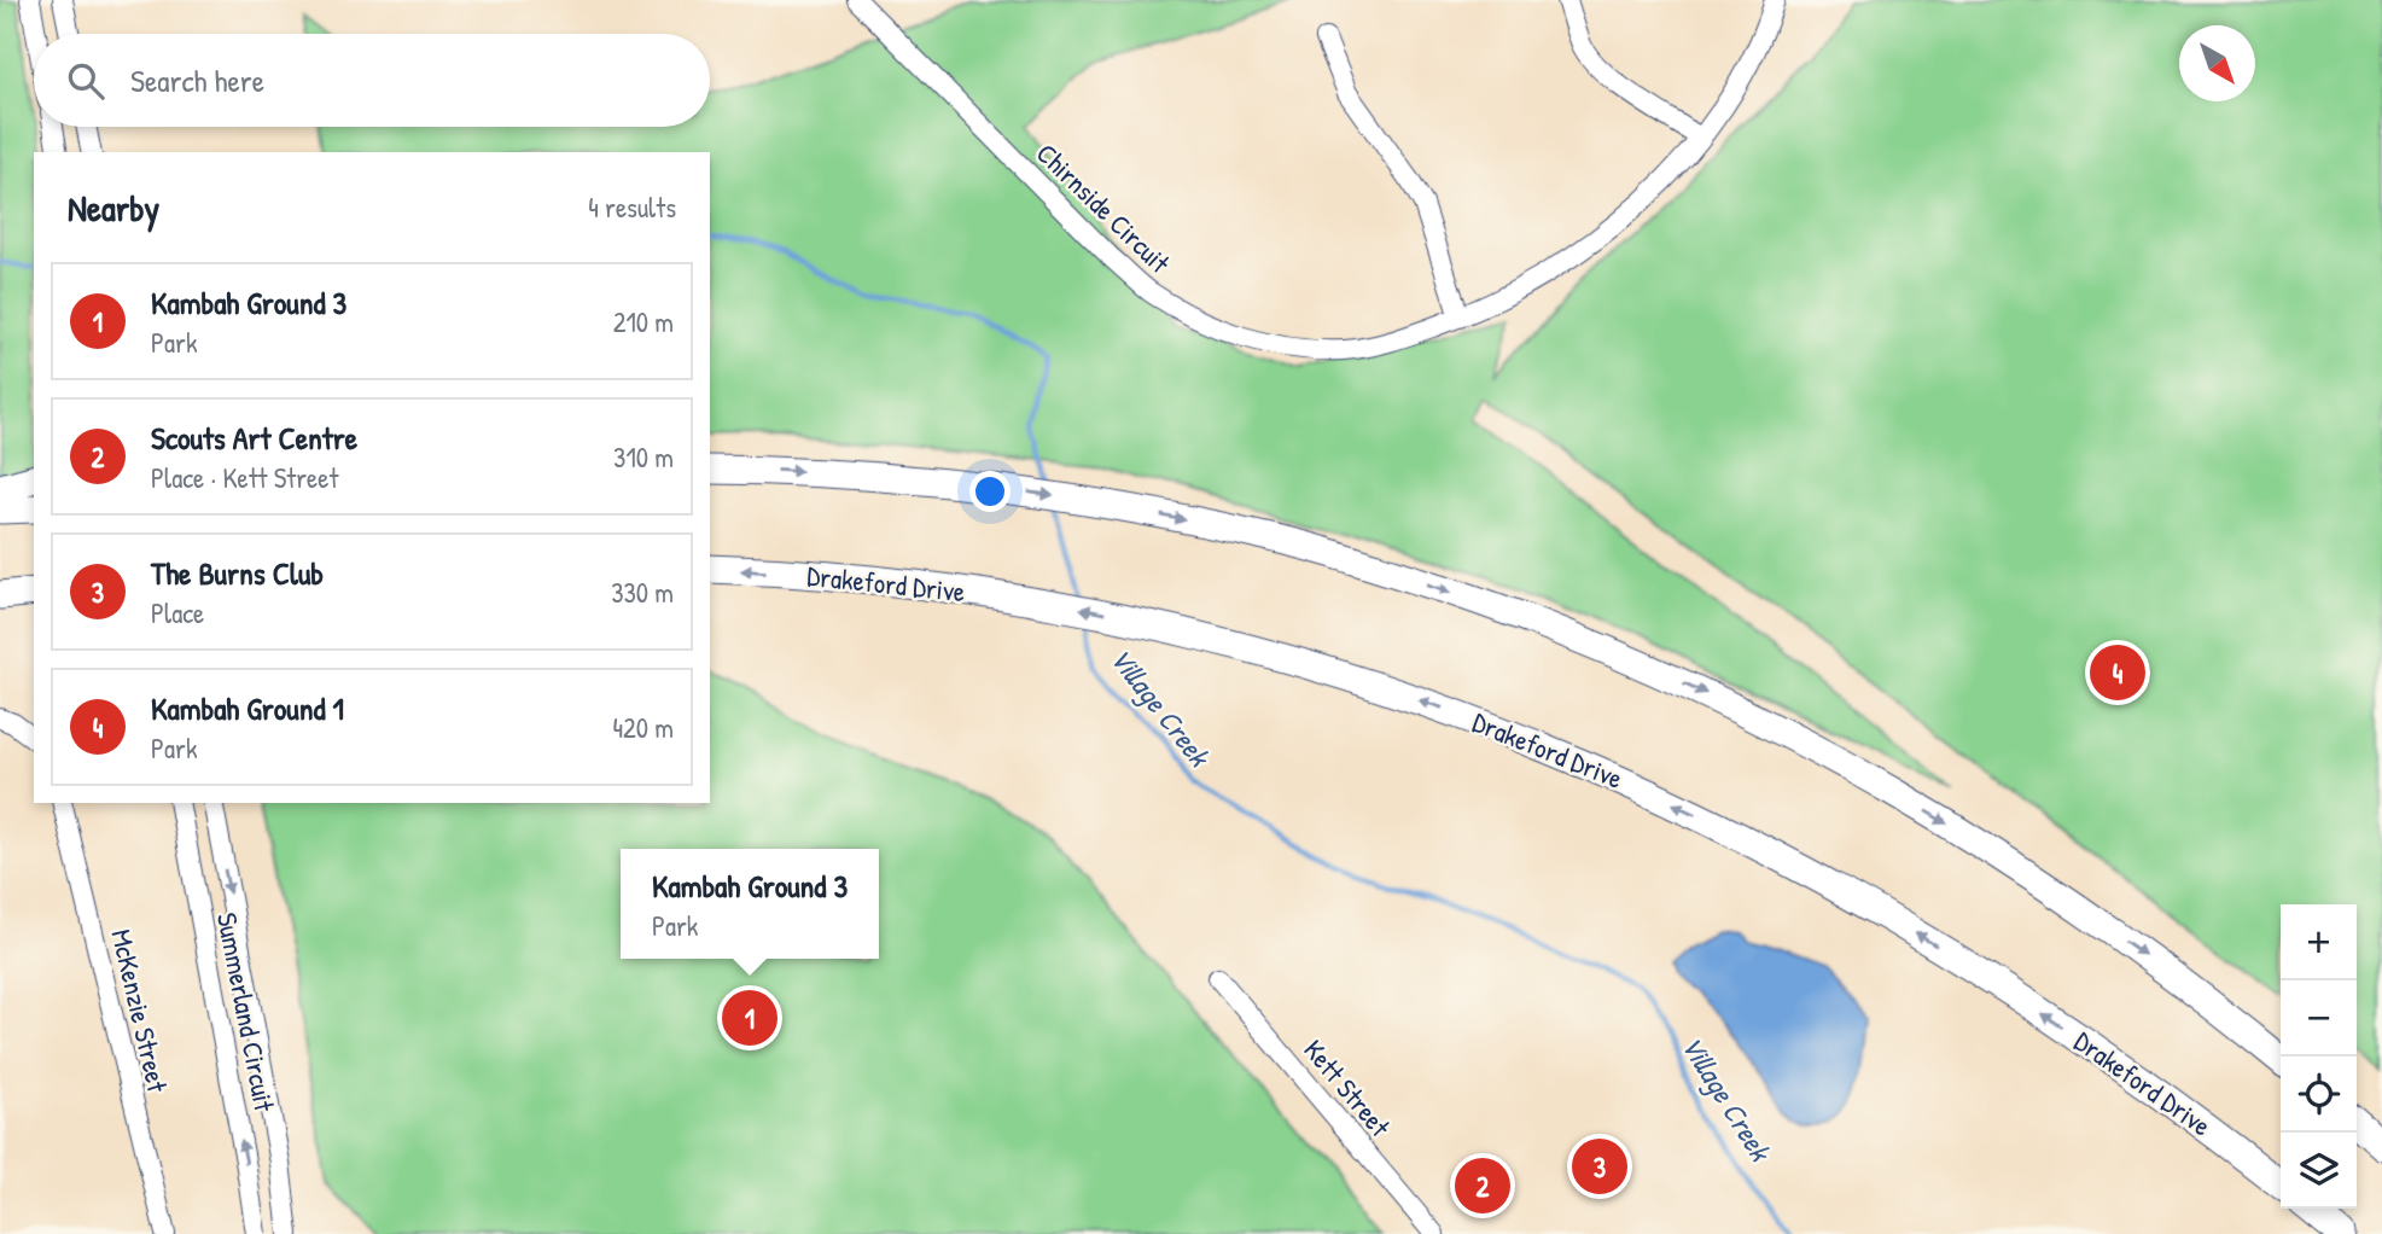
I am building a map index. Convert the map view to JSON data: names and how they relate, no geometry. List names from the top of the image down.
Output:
{
  "streets": {
    "highway": ["Drakeford Drive"],
    "street": [
      "Chirnside Circuit",
      "McKenzie Street",
      "Summerland Circuit",
      "Kett Street"
    ]
  },
  "water": ["Village Creek"],
  "north": "bottom right",
  "page": {
    "search": "Search here",
    "heading": ["Nearby", "4 results"],
    "list": [
      {
        "mark": "1",
        "name": "Kambah Ground 3",
        "note": "Park",
        "value": "210 m"
      },
      {
        "mark": "2",
        "name": "Scouts Art Centre",
        "note": "Place · Kett Street",
        "value": "310 m"
      },
      {
        "mark": "3",
        "name": "The Burns Club",
        "note": "Place",
        "value": "330 m"
      },
      {
        "mark": "4",
        "name": "Kambah Ground 1",
        "note": "Park",
        "value": "420 m"
      }
    ],
    "pins": [
      "4",
      "1",
      "3",
      "2"
    ],
    "popup": ["Kambah Ground 3", "Park"],
    "map_buttons": ["+", "−"]
  }
}
